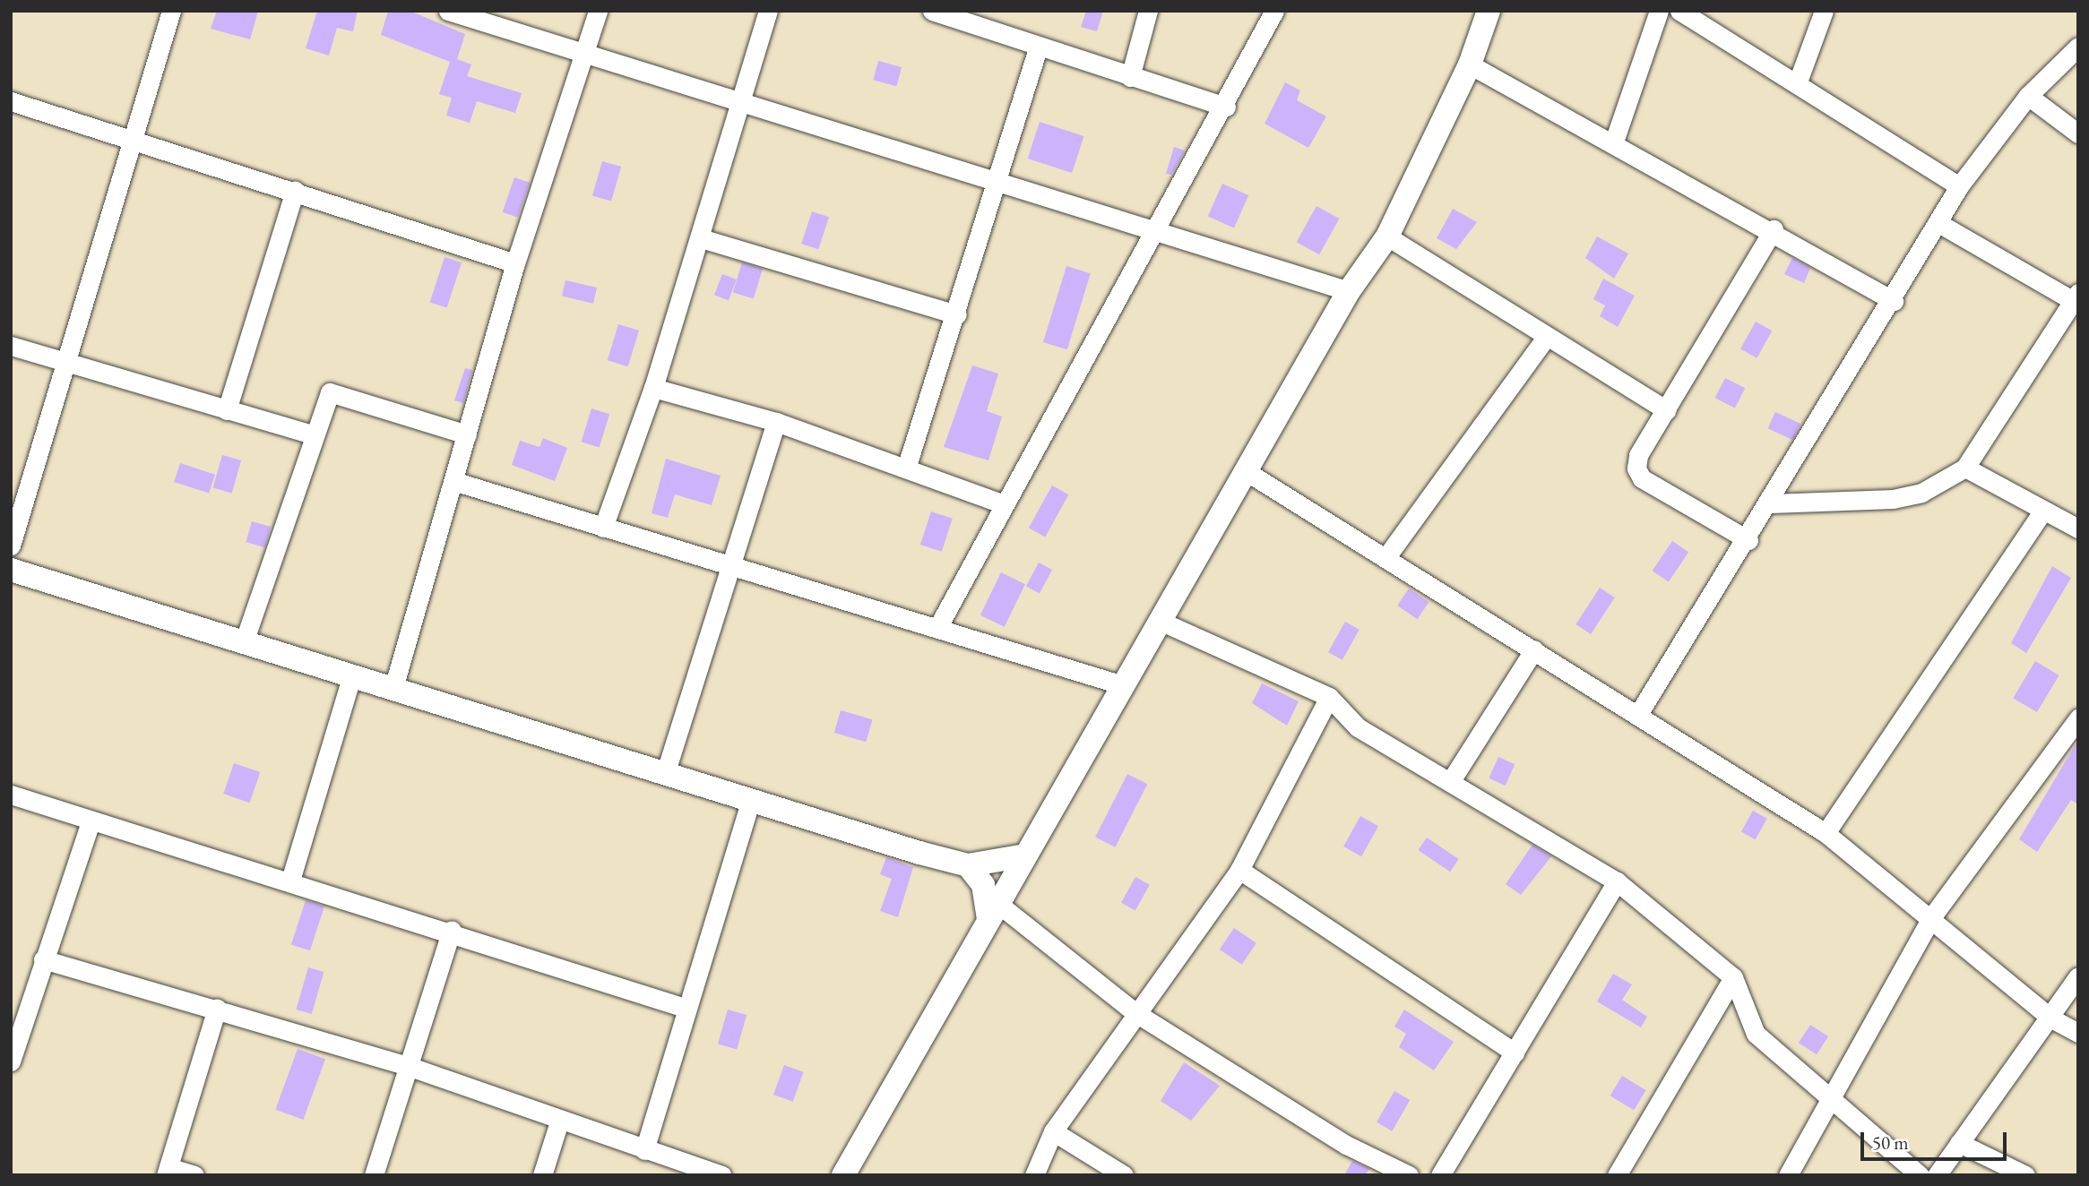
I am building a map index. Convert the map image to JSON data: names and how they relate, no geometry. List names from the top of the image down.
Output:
{
  "scale_bar": "50 m"
}
